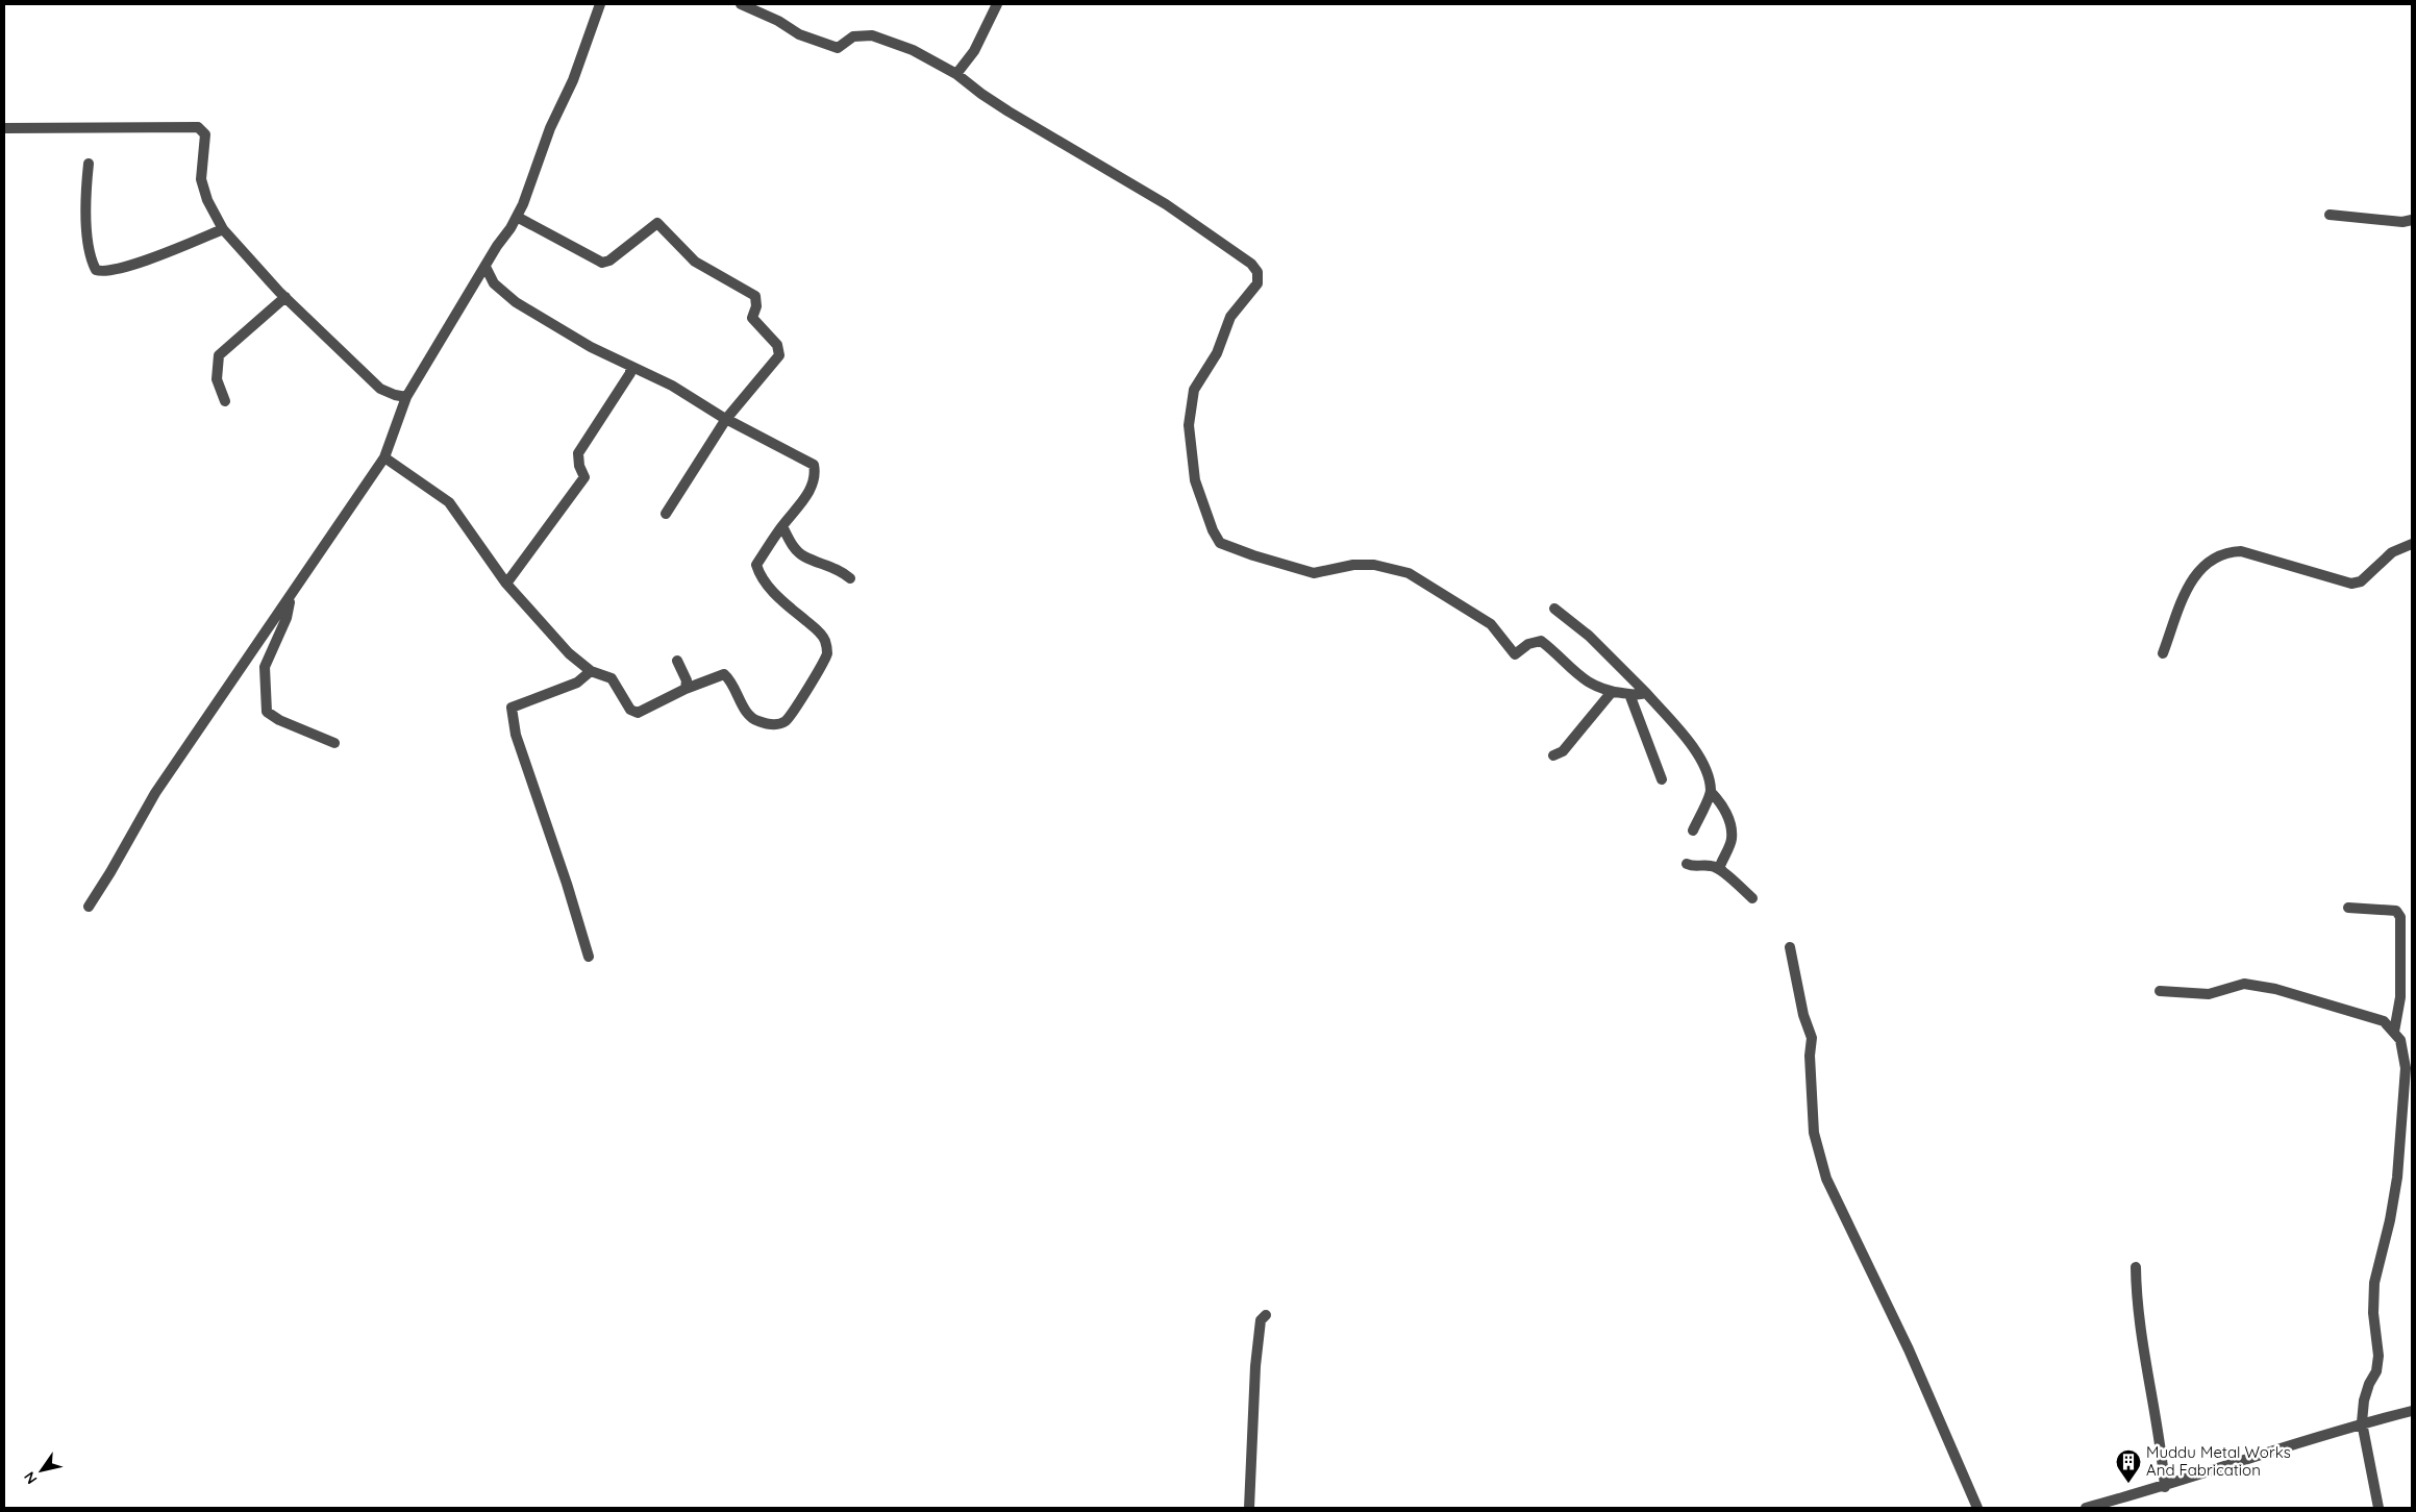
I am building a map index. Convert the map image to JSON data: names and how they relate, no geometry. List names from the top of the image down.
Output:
{
  "places": {
    "building": ["Muddu Metal Works And Fabrication"]
  },
  "north": "bottom left"
}
